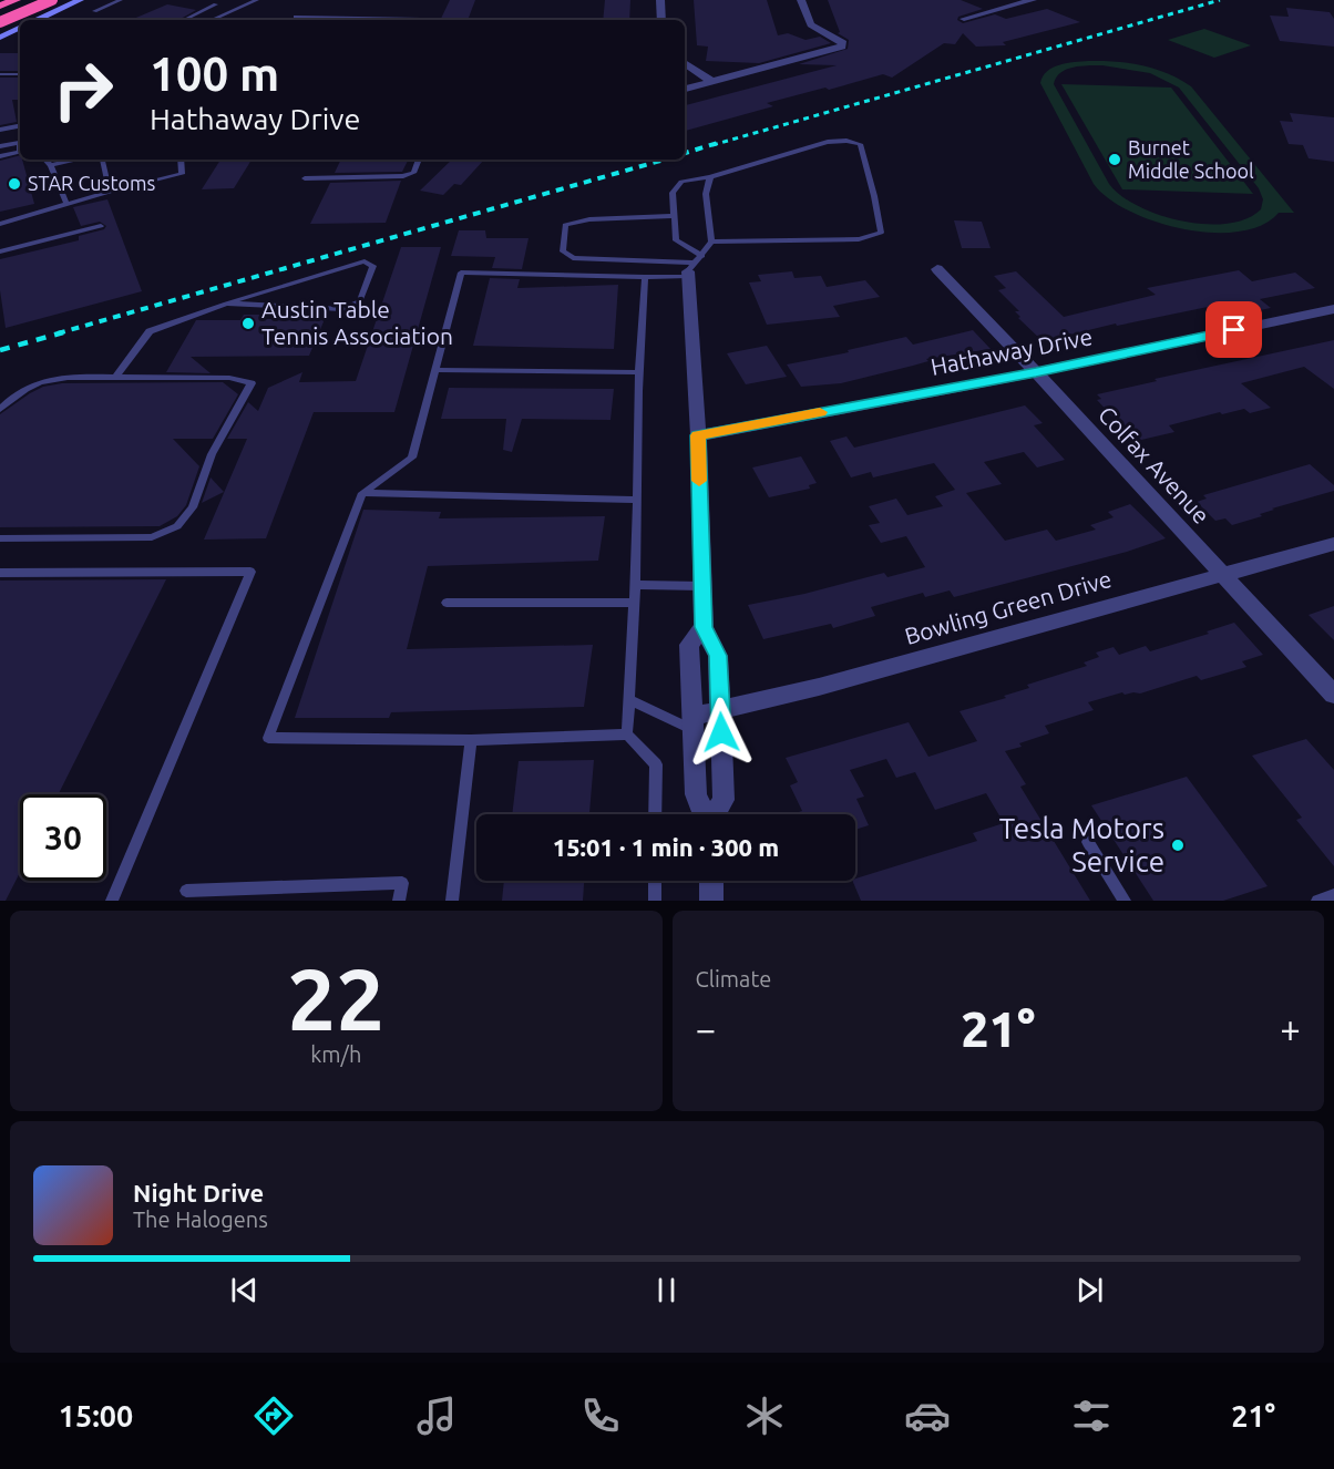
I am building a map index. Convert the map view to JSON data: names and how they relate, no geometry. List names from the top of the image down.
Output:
{
  "streets": {
    "street": ["Hathaway Drive", "Colfax Avenue", "Bowling Green Drive"]
  },
  "crossings": [
    ["Hathaway Drive", "Colfax Avenue"],
    ["Colfax Avenue", "Bowling Green Drive"]
  ],
  "places": [
    "Burnet Middle School",
    "STAR Customs",
    "Austin Table Tennis Association",
    "Tesla Motors Service"
  ],
  "page": {
    "turn": ["100 m", "Hathaway Drive"],
    "limit": "30",
    "trip": "15:01 · 1 min · 300 m",
    "tile": [
      ["22", "km/h"],
      "Climate"
    ],
    "heat": ["−", "21°", "+"],
    "song": ["Night Drive", "The Halogens"],
    "tabs": ["15:00", "21°"]
  }
}
